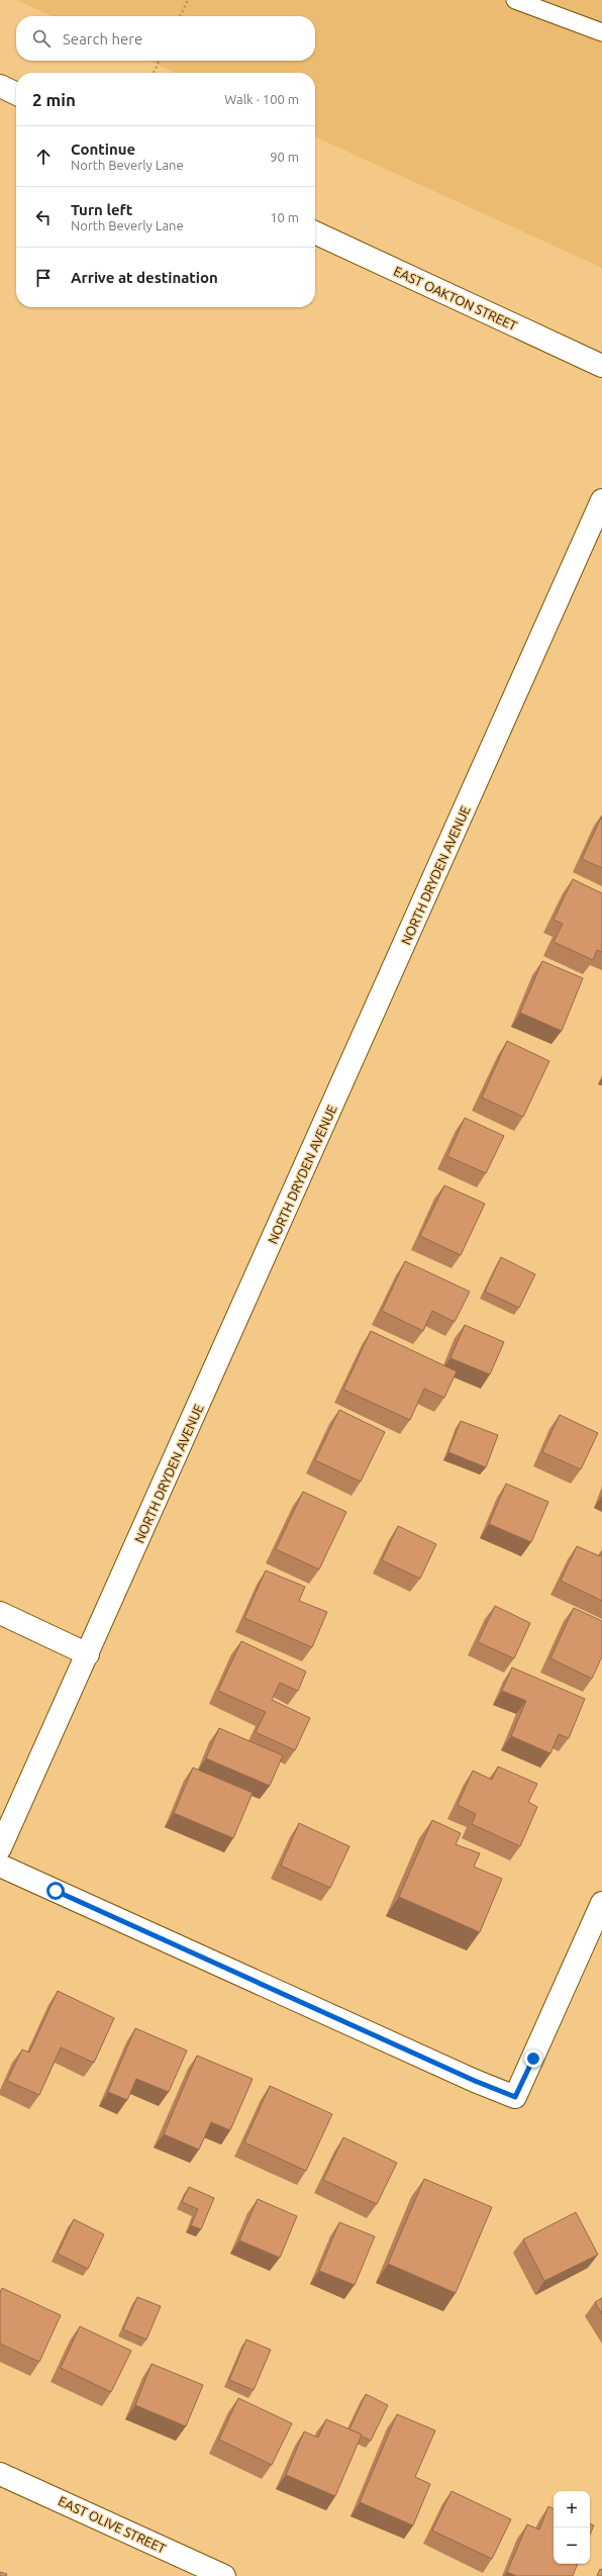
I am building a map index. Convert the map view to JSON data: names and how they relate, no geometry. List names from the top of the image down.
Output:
{
  "streets": {
    "street": ["EAST OAKTON STREET", "NORTH DRYDEN AVENUE", "EAST OLIVE STREET"]
  },
  "page": {
    "search": "Search here",
    "heading": ["2 min", "Walk · 100 m"],
    "list": [
      ["Continue", "North Beverly Lane", "90 m"],
      ["Turn left", "North Beverly Lane", "10 m"],
      "Arrive at destination"
    ],
    "map_buttons": ["+", "−"]
  }
}
